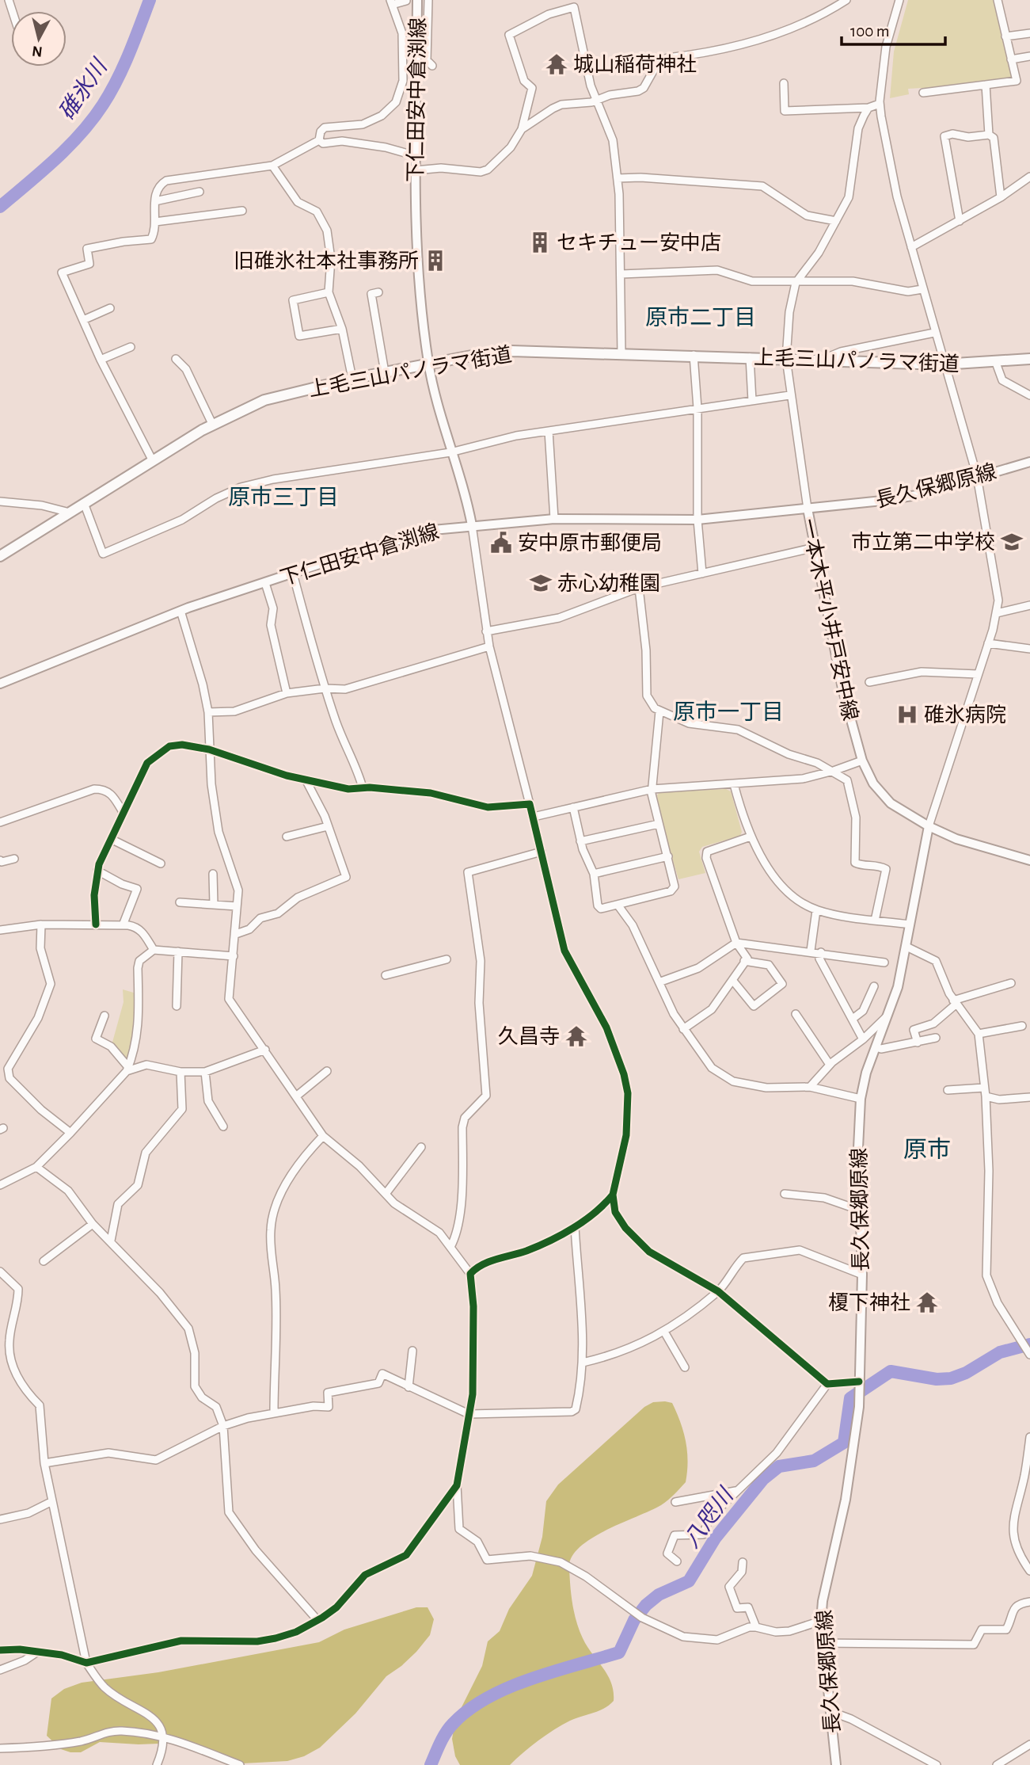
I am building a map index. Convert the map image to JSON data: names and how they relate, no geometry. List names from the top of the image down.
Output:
{
  "streets": {
    "highway": ["上毛三山パノラマ街道"],
    "main road": ["下仁田安中倉渕線", "長久保郷原線", "一本木平小井戸安中線"]
  },
  "crossings": [
    ["下仁田安中倉渕線", "上毛三山パノラマ街道"],
    ["下仁田安中倉渕線", "一本木平小井戸安中線"],
    ["長久保郷原線", "一本木平小井戸安中線"]
  ],
  "districts": [
    "原市二丁目",
    "原市三丁目",
    "原市一丁目",
    "原市"
  ],
  "water": ["碓氷川", "八咫川"],
  "places": {
    "temple": ["城山稲荷神社", "久昌寺", "榎下神社"],
    "building": ["セキチュー安中店", "旧碓氷社本社事務所"],
    "school or university": ["市立第二中学校", "赤心幼稚園"],
    "public building": ["安中原市郵便局"],
    "hospital": ["碓氷病院"]
  },
  "scale_bar": "100 m",
  "north": "bottom"
}
